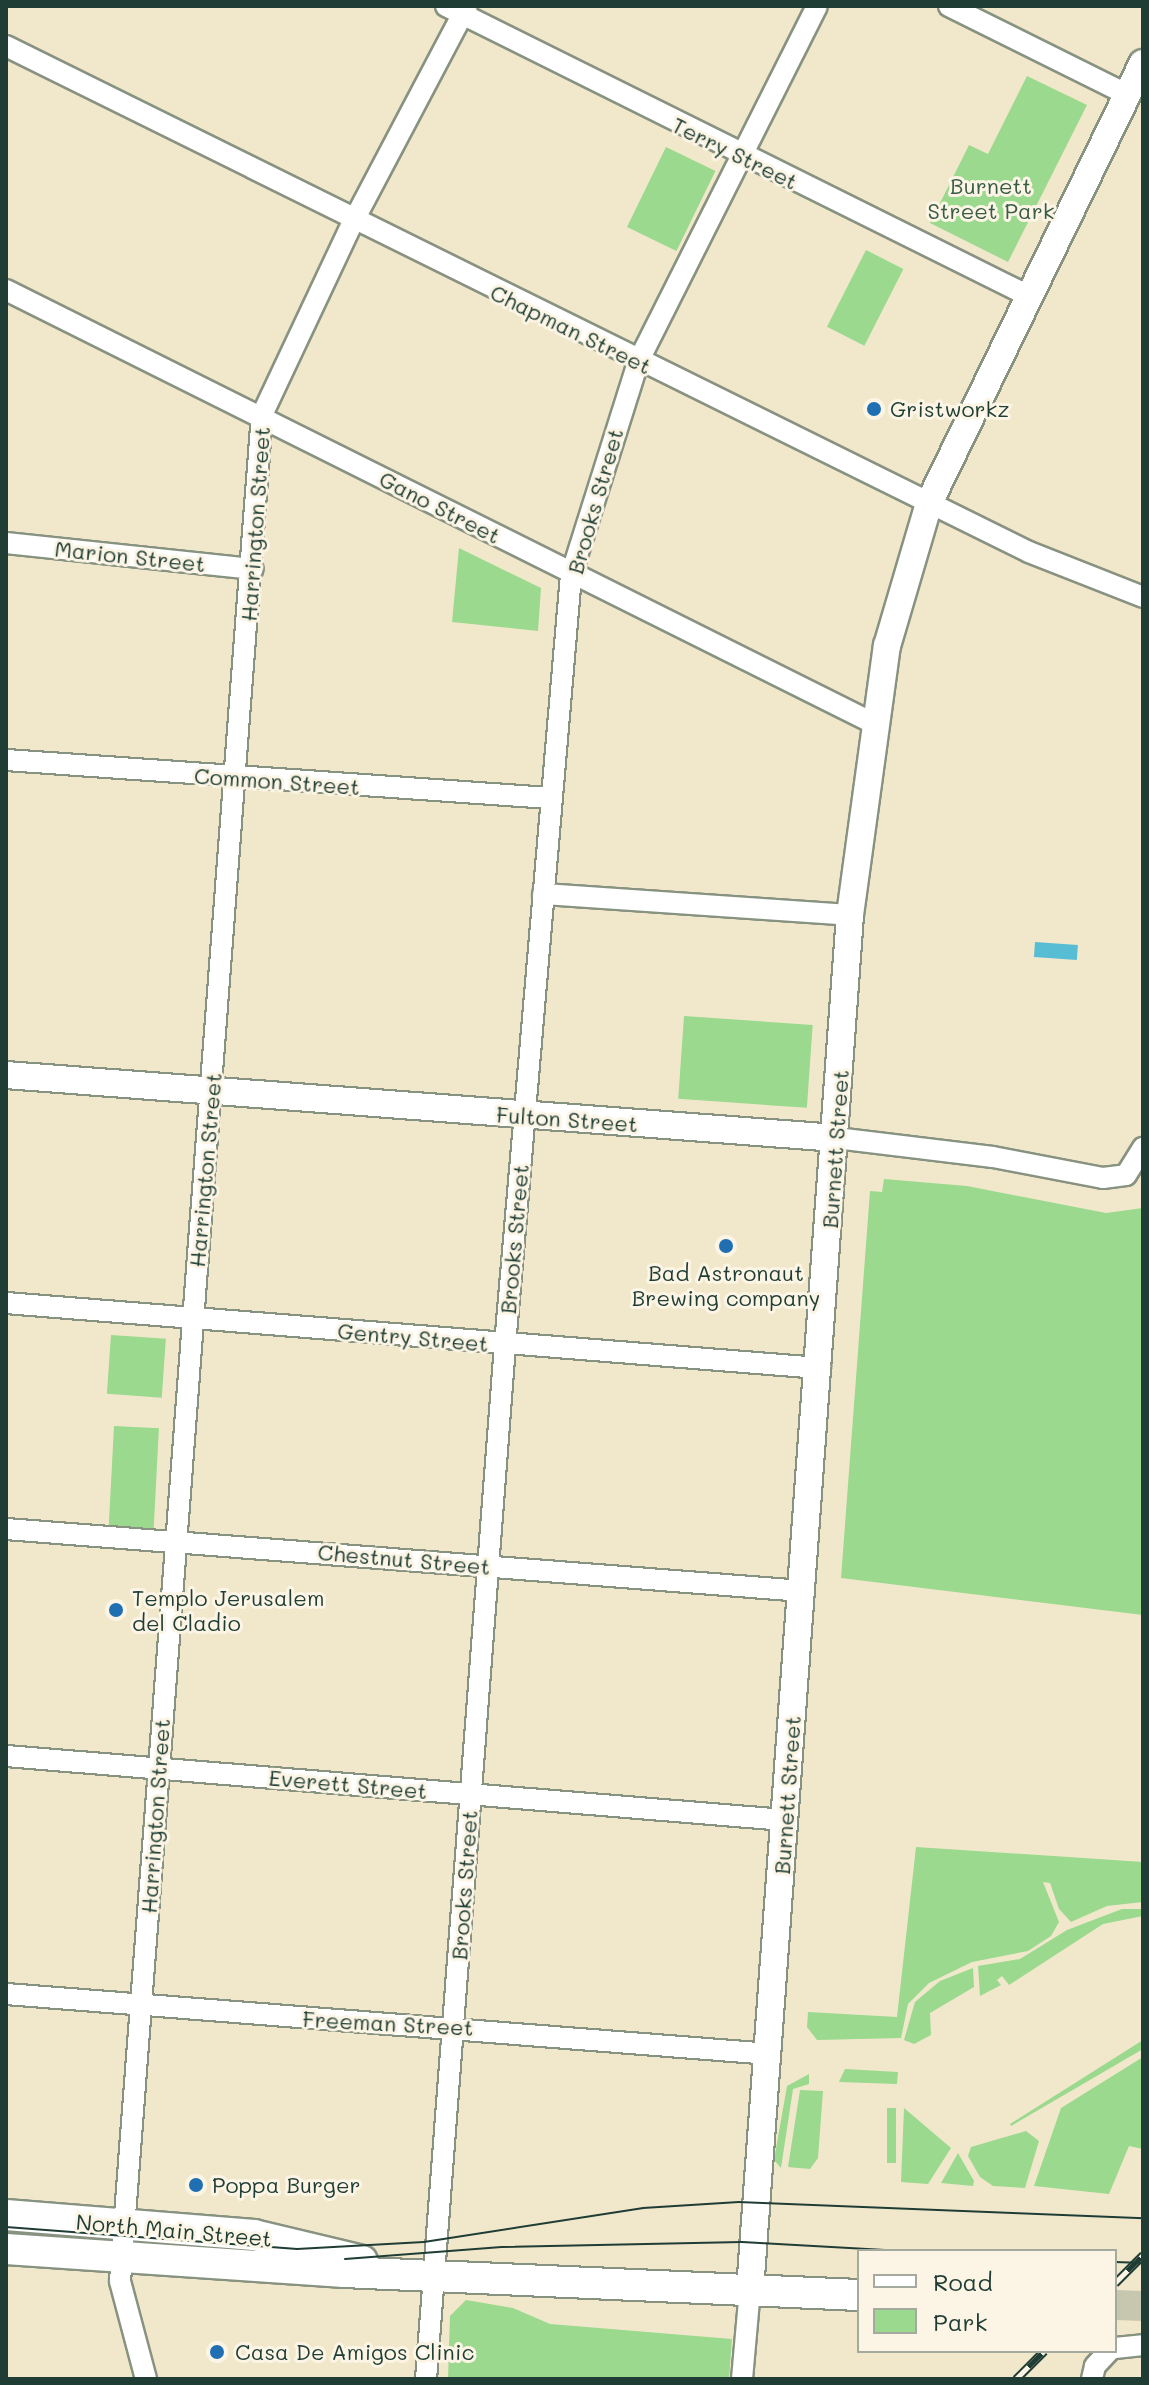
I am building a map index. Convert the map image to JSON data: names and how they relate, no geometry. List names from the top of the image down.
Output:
{
  "streets": {
    "main road": ["North Main Street"],
    "street": [
      "Terry Street",
      "Chapman Street",
      "Brooks Street",
      "Gano Street",
      "Harrington Street",
      "Marion Street",
      "Common Street",
      "Fulton Street",
      "Burnett Street",
      "Gentry Street",
      "Chestnut Street",
      "Everett Street",
      "Freeman Street"
    ]
  },
  "crossings": [
    ["Terry Street", "Brooks Street"],
    ["Terry Street", "Harrington Street"],
    ["Terry Street", "Burnett Street"],
    ["Chapman Street", "Brooks Street"],
    ["Chapman Street", "Harrington Street"],
    ["Chapman Street", "Burnett Street"],
    ["Brooks Street", "Gano Street"],
    ["Brooks Street", "Common Street"],
    ["Brooks Street", "Fulton Street"],
    ["Brooks Street", "Gentry Street"],
    ["Brooks Street", "Chestnut Street"],
    ["Brooks Street", "Everett Street"],
    ["Brooks Street", "Freeman Street"],
    ["Brooks Street", "North Main Street"],
    ["Gano Street", "Harrington Street"],
    ["Gano Street", "Burnett Street"],
    ["Harrington Street", "Marion Street"],
    ["Harrington Street", "Common Street"],
    ["Harrington Street", "Fulton Street"],
    ["Harrington Street", "Gentry Street"],
    ["Harrington Street", "Chestnut Street"],
    ["Harrington Street", "Everett Street"],
    ["Harrington Street", "Freeman Street"],
    ["Harrington Street", "North Main Street"],
    ["Fulton Street", "Burnett Street"],
    ["Burnett Street", "Gentry Street"],
    ["Burnett Street", "Chestnut Street"],
    ["Burnett Street", "Everett Street"],
    ["Burnett Street", "Freeman Street"],
    ["Burnett Street", "North Main Street"]
  ],
  "parks": ["Burnett Street Park"],
  "places": [
    "Gristworkz",
    "Bad Astronaut Brewing company",
    "Templo Jerusalem del Cladio",
    "Poppa Burger",
    "Casa De Amigos Clinic"
  ],
  "legend": ["Road", "Park"]
}
